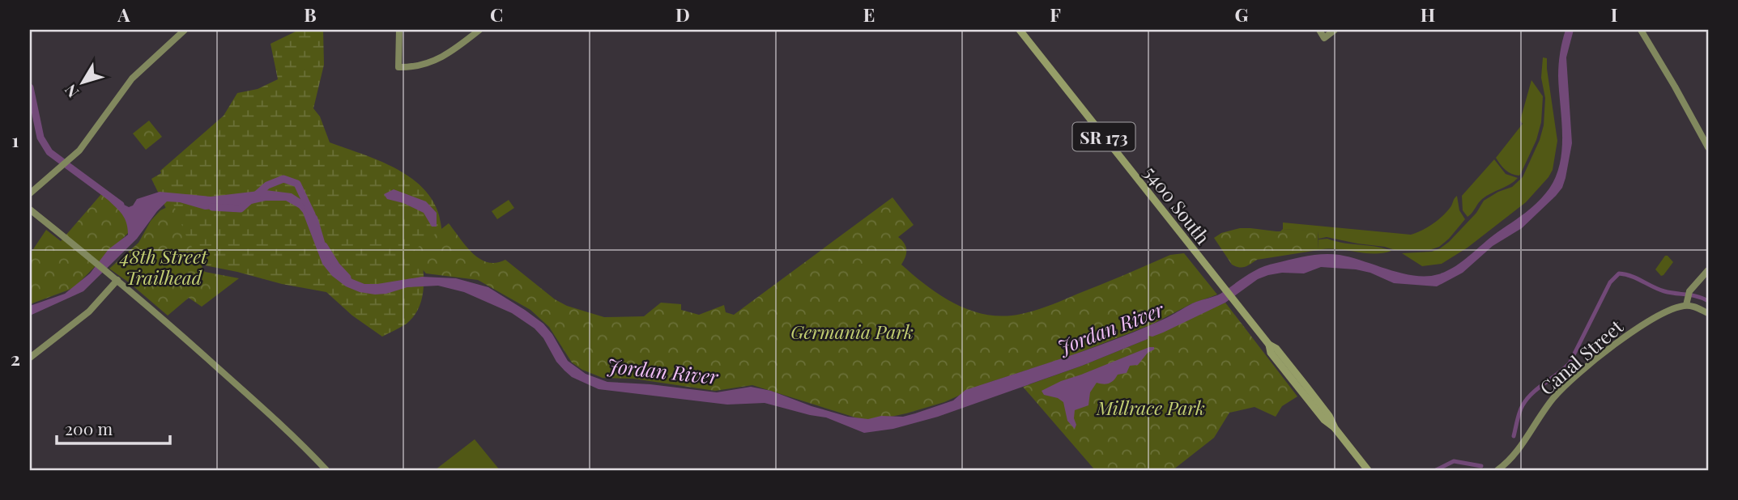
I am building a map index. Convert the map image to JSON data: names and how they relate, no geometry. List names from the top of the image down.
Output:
{
  "streets": {
    "main road": ["SR 173", "5400 South"],
    "street": ["Canal Street"]
  },
  "water": ["Jordan River"],
  "parks": ["48th Street Trailhead", "Germania Park", "Millrace Park"],
  "scale_bar": "200 m",
  "north": "bottom left",
  "grid": {
    "columns": [
      "A",
      "B",
      "C",
      "D",
      "E",
      "F",
      "G",
      "H",
      "I"
    ],
    "rows": ["1", "2"]
  }
}
